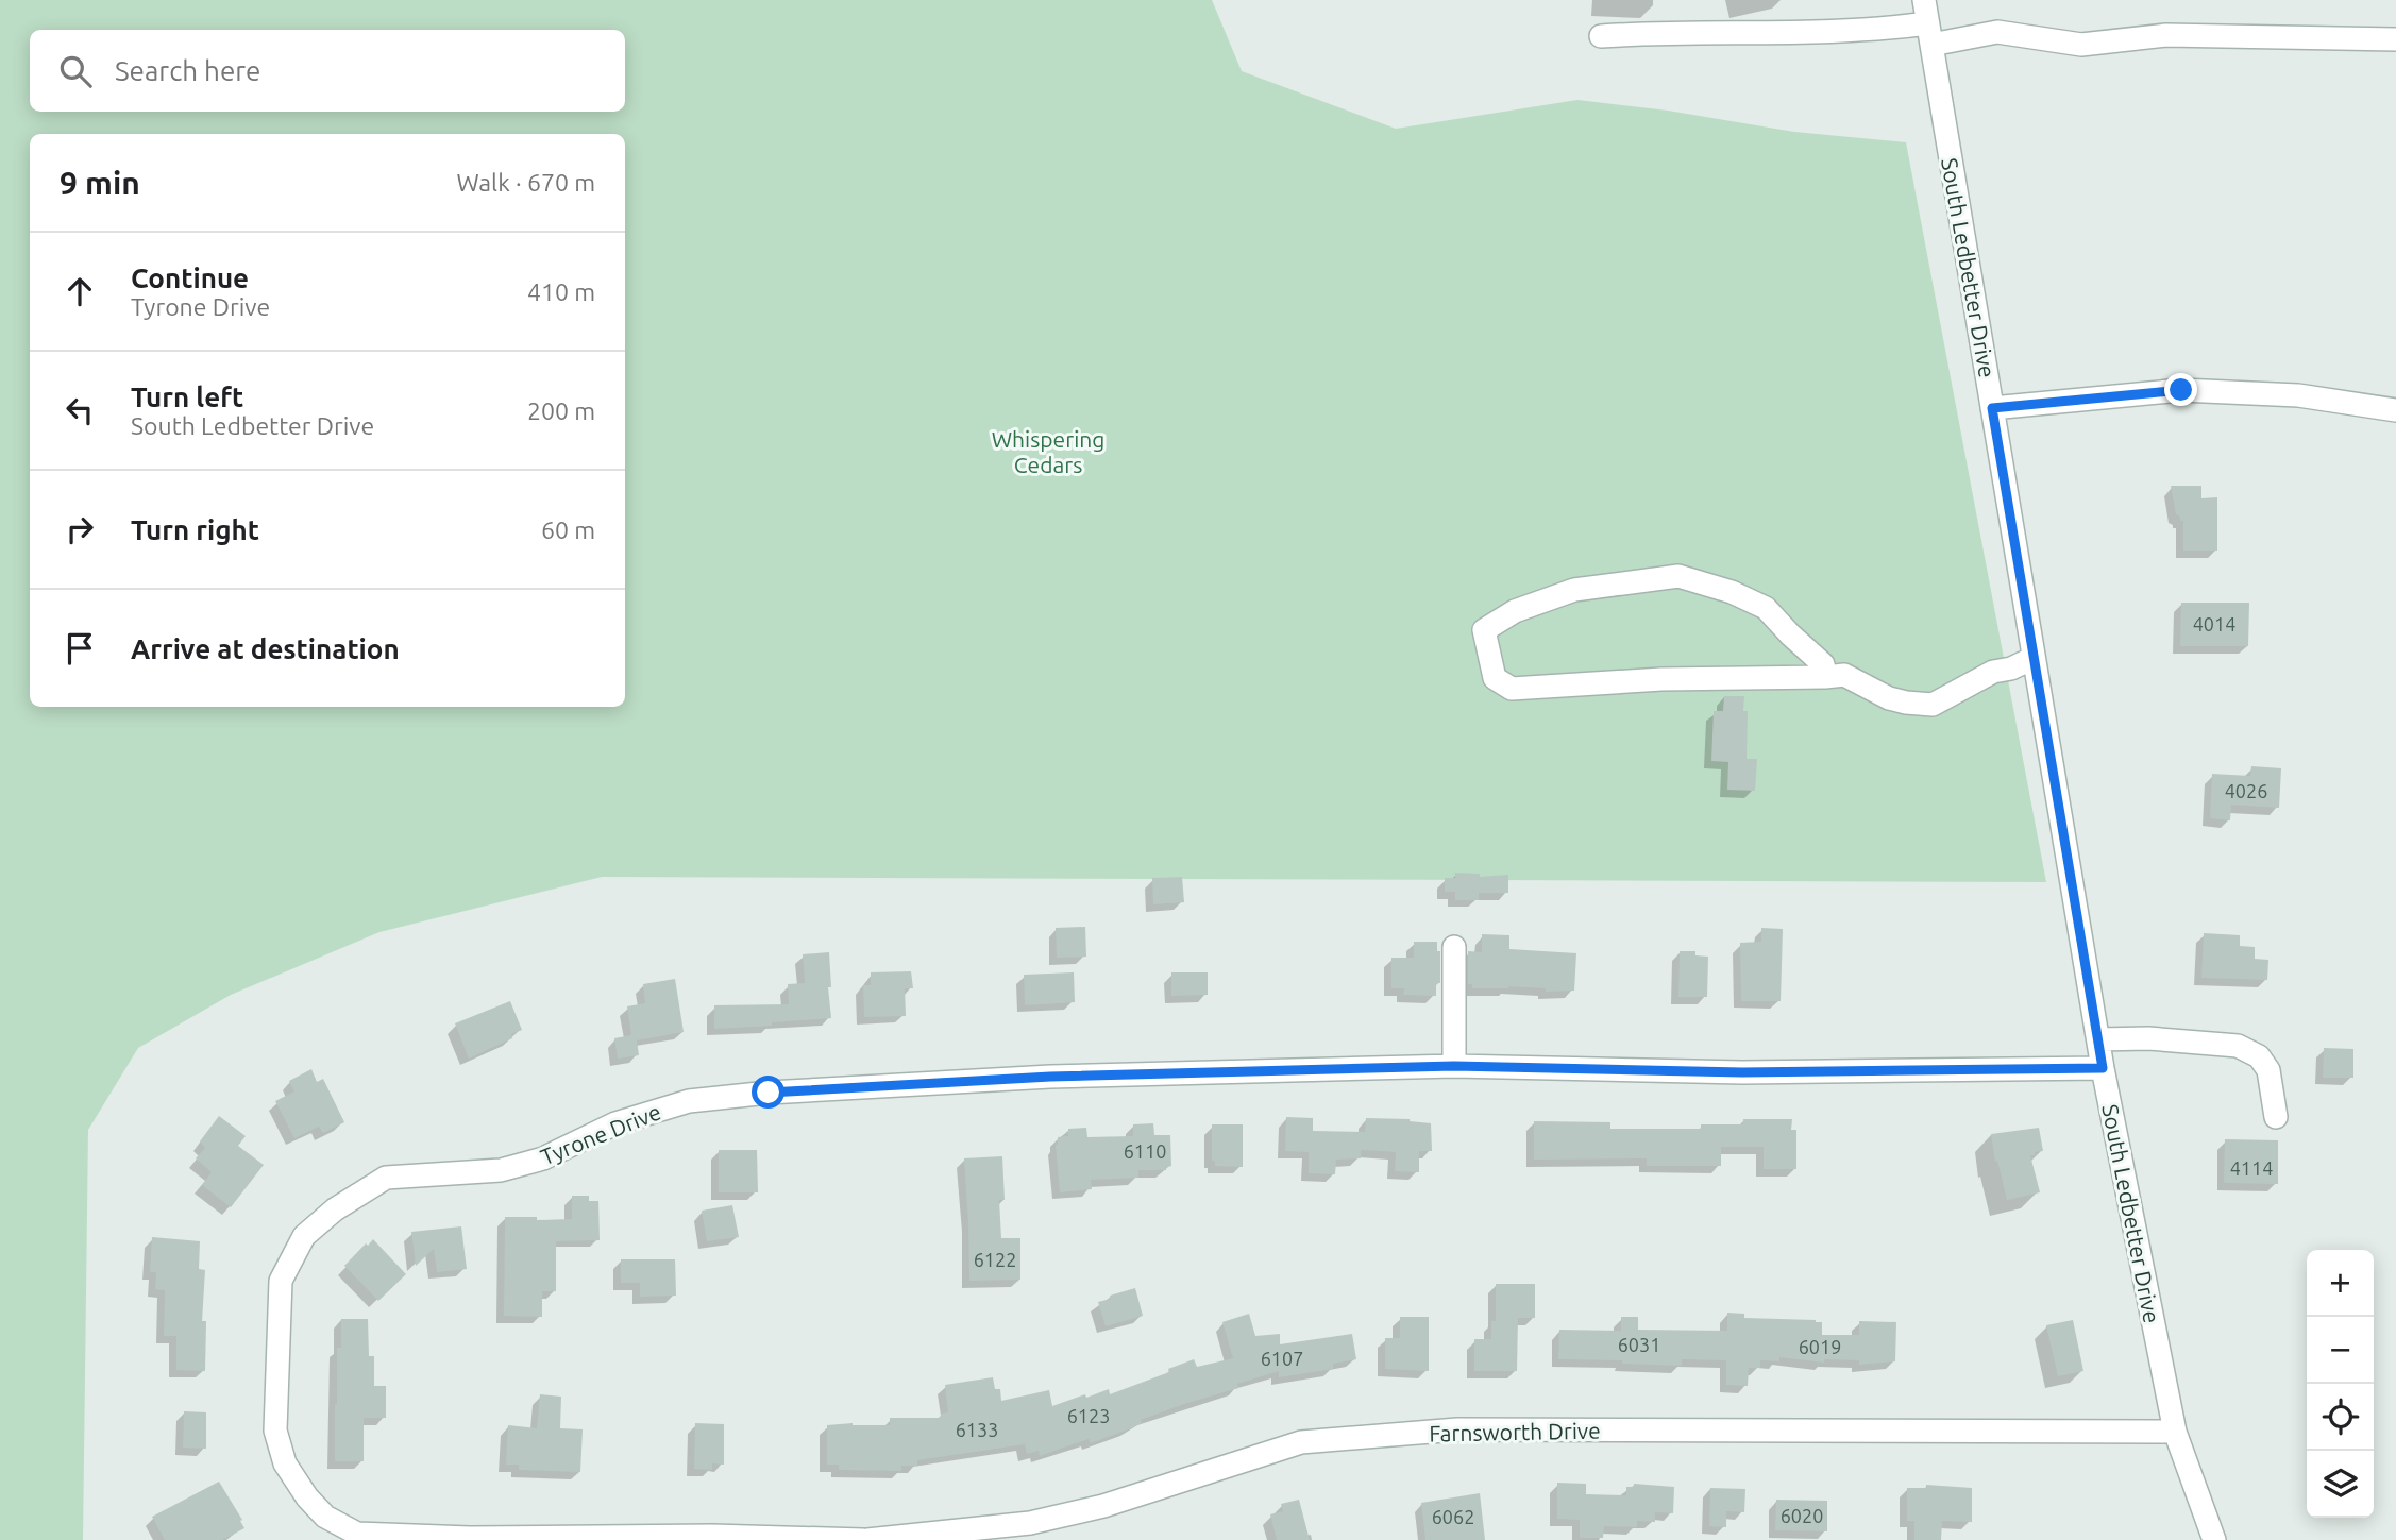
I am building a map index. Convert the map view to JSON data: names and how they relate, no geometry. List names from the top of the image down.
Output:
{
  "streets": {
    "street": ["South Ledbetter Drive", "Tyrone Drive", "Farnsworth Drive"]
  },
  "crossings": [
    ["South Ledbetter Drive", "Tyrone Drive"],
    ["South Ledbetter Drive", "Farnsworth Drive"],
    ["Tyrone Drive", "Farnsworth Drive"]
  ],
  "parks": ["Whispering Cedars"],
  "house_numbers": [
    "4014",
    "4026",
    "6110",
    "4114",
    "6122",
    "6031",
    "6019",
    "6107",
    "6123",
    "6133",
    "6020",
    "6062"
  ],
  "page": {
    "search": "Search here",
    "heading": ["9 min", "Walk · 670 m"],
    "list": [
      ["Continue", "Tyrone Drive", "410 m"],
      ["Turn left", "South Ledbetter Drive", "200 m"],
      ["Turn right", "60 m"],
      "Arrive at destination"
    ],
    "map_buttons": ["+", "−"]
  }
}
